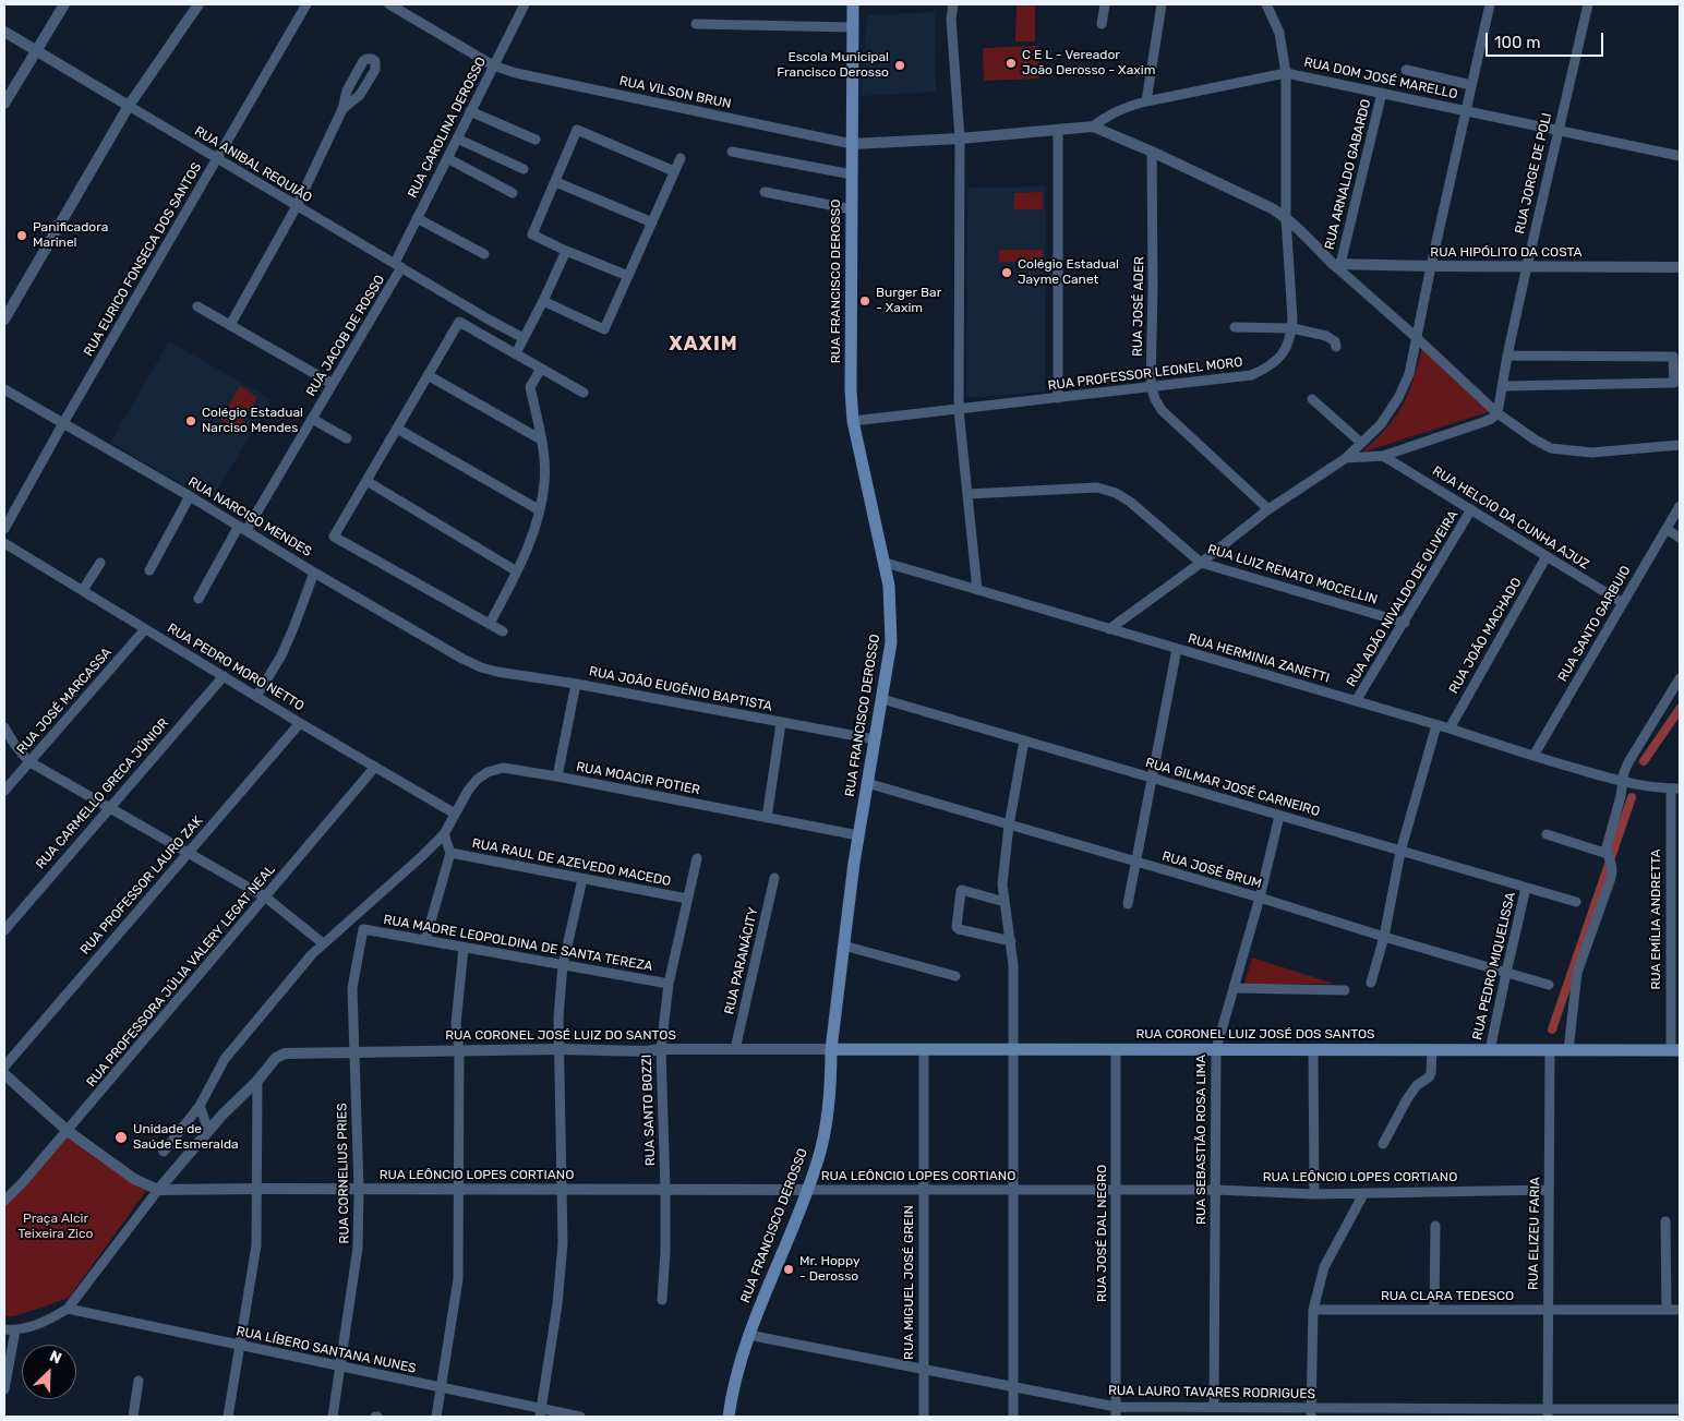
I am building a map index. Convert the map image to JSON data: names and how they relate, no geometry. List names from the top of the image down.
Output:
{
  "streets": {
    "main road": ["RUA FRANCISCO DEROSSO", "RUA CORONEL LUIZ JOSÉ DOS SANTOS"],
    "street": [
      "RUA DOM JOSÉ MARELLO",
      "RUA VILSON BRUN",
      "RUA CAROLINA DEROSSO",
      "RUA ANIBAL REQUIÃO",
      "RUA JORGE DE POLI",
      "RUA ARNALDO GABARDO",
      "RUA HIPÓLITO DA COSTA",
      "RUA EURICO FONSECA DOS SANTOS",
      "RUA JOSÉ ADER",
      "RUA JACOB DE ROSSO",
      "RUA PROFESSOR LEONEL MORO",
      "RUA NARCISO MENDES",
      "RUA HELCIO DA CUNHA AJUZ",
      "RUA LUIZ RENATO MOCELLIN",
      "RUA ADÃO NIVALDO DE OLIVEIRA",
      "RUA SANTO GARBUIO",
      "RUA JOÃO MACHADO",
      "RUA HERMINIA ZANETTI",
      "RUA PEDRO MORO NETTO",
      "RUA JOÃO EUGÊNIO BAPTISTA",
      "RUA JOSÉ MARCASSA",
      "RUA MOACIR POTIER",
      "RUA GILMAR JOSÉ CARNEIRO",
      "RUA CARMELLO GRECA JÚNIOR",
      "RUA RAUL DE AZEVEDO MACEDO",
      "RUA JOSÉ BRUM",
      "RUA PROFESSOR LAURO ZAK",
      "RUA EMÍLIA ANDRETTA",
      "RUA MADRE LEOPOLDINA DE SANTA TEREZA",
      "RUA PARANÁCITY",
      "RUA PEDRO MIQUELISSA",
      "RUA PROFESSORA JÚLIA VALERY LEGAT NEAL",
      "RUA CORONEL JOSÉ LUIZ DO SANTOS",
      "RUA SANTO BOZZI",
      "RUA SEBASTIÃO ROSA LIMA",
      "RUA CORNELIUS PRIES",
      "RUA LEÔNCIO LOPES CORTIANO",
      "RUA JOSÉ DAL NEGRO",
      "RUA ELIZEU FARIA",
      "RUA MIGUEL JOSÉ GREIN",
      "RUA CLARA TEDESCO",
      "RUA LÍBERO SANTANA NUNES",
      "RUA LAURO TAVARES RODRIGUES"
    ]
  },
  "crossings": [
    ["RUA DOM JOSÉ MARELLO", "RUA VILSON BRUN"],
    ["RUA DOM JOSÉ MARELLO", "RUA JORGE DE POLI"],
    ["RUA DOM JOSÉ MARELLO", "RUA ARNALDO GABARDO"],
    ["RUA DOM JOSÉ MARELLO", "RUA FRANCISCO DEROSSO"],
    ["RUA DOM JOSÉ MARELLO", "RUA PROFESSOR LEONEL MORO"],
    ["RUA VILSON BRUN", "RUA CAROLINA DEROSSO"],
    ["RUA VILSON BRUN", "RUA FRANCISCO DEROSSO"],
    ["RUA CAROLINA DEROSSO", "RUA ANIBAL REQUIÃO"],
    ["RUA CAROLINA DEROSSO", "RUA JACOB DE ROSSO"],
    ["RUA ANIBAL REQUIÃO", "RUA EURICO FONSECA DOS SANTOS"],
    ["RUA ANIBAL REQUIÃO", "RUA JACOB DE ROSSO"],
    ["RUA JORGE DE POLI", "RUA HIPÓLITO DA COSTA"],
    ["RUA ARNALDO GABARDO", "RUA HIPÓLITO DA COSTA"],
    ["RUA EURICO FONSECA DOS SANTOS", "RUA NARCISO MENDES"],
    ["RUA FRANCISCO DEROSSO", "RUA PROFESSOR LEONEL MORO"],
    ["RUA FRANCISCO DEROSSO", "RUA HERMINIA ZANETTI"],
    ["RUA FRANCISCO DEROSSO", "RUA JOÃO EUGÊNIO BAPTISTA"],
    ["RUA FRANCISCO DEROSSO", "RUA MOACIR POTIER"],
    ["RUA FRANCISCO DEROSSO", "RUA GILMAR JOSÉ CARNEIRO"],
    ["RUA FRANCISCO DEROSSO", "RUA JOSÉ BRUM"],
    ["RUA FRANCISCO DEROSSO", "RUA CORONEL LUIZ JOSÉ DOS SANTOS"],
    ["RUA FRANCISCO DEROSSO", "RUA CORONEL JOSÉ LUIZ DO SANTOS"],
    ["RUA FRANCISCO DEROSSO", "RUA LEÔNCIO LOPES CORTIANO"],
    ["RUA FRANCISCO DEROSSO", "RUA LAURO TAVARES RODRIGUES"],
    ["RUA JOSÉ ADER", "RUA PROFESSOR LEONEL MORO"],
    ["RUA JACOB DE ROSSO", "RUA NARCISO MENDES"],
    ["RUA NARCISO MENDES", "RUA JOÃO EUGÊNIO BAPTISTA"],
    ["RUA HELCIO DA CUNHA AJUZ", "RUA ADÃO NIVALDO DE OLIVEIRA"],
    ["RUA HELCIO DA CUNHA AJUZ", "RUA SANTO GARBUIO"],
    ["RUA HELCIO DA CUNHA AJUZ", "RUA JOÃO MACHADO"],
    ["RUA LUIZ RENATO MOCELLIN", "RUA ADÃO NIVALDO DE OLIVEIRA"],
    ["RUA ADÃO NIVALDO DE OLIVEIRA", "RUA HERMINIA ZANETTI"],
    ["RUA SANTO GARBUIO", "RUA HERMINIA ZANETTI"],
    ["RUA JOÃO MACHADO", "RUA HERMINIA ZANETTI"],
    ["RUA HERMINIA ZANETTI", "RUA EMÍLIA ANDRETTA"],
    ["RUA PEDRO MORO NETTO", "RUA JOSÉ MARCASSA"],
    ["RUA PEDRO MORO NETTO", "RUA MOACIR POTIER"],
    ["RUA PEDRO MORO NETTO", "RUA CARMELLO GRECA JÚNIOR"],
    ["RUA PEDRO MORO NETTO", "RUA PROFESSOR LAURO ZAK"],
    ["RUA PEDRO MORO NETTO", "RUA PROFESSORA JÚLIA VALERY LEGAT NEAL"],
    ["RUA GILMAR JOSÉ CARNEIRO", "RUA PEDRO MIQUELISSA"],
    ["RUA GILMAR JOSÉ CARNEIRO", "RUA SEBASTIÃO ROSA LIMA"],
    ["RUA RAUL DE AZEVEDO MACEDO", "RUA SANTO BOZZI"],
    ["RUA JOSÉ BRUM", "RUA PEDRO MIQUELISSA"],
    ["RUA JOSÉ BRUM", "RUA SEBASTIÃO ROSA LIMA"],
    ["RUA EMÍLIA ANDRETTA", "RUA CORONEL LUIZ JOSÉ DOS SANTOS"],
    ["RUA MADRE LEOPOLDINA DE SANTA TEREZA", "RUA SANTO BOZZI"],
    ["RUA MADRE LEOPOLDINA DE SANTA TEREZA", "RUA CORNELIUS PRIES"],
    ["RUA PARANÁCITY", "RUA CORONEL JOSÉ LUIZ DO SANTOS"],
    ["RUA PEDRO MIQUELISSA", "RUA CORONEL LUIZ JOSÉ DOS SANTOS"],
    ["RUA CORONEL LUIZ JOSÉ DOS SANTOS", "RUA CORONEL JOSÉ LUIZ DO SANTOS"],
    ["RUA CORONEL LUIZ JOSÉ DOS SANTOS", "RUA SEBASTIÃO ROSA LIMA"],
    ["RUA CORONEL LUIZ JOSÉ DOS SANTOS", "RUA JOSÉ DAL NEGRO"],
    ["RUA CORONEL LUIZ JOSÉ DOS SANTOS", "RUA ELIZEU FARIA"],
    ["RUA CORONEL LUIZ JOSÉ DOS SANTOS", "RUA MIGUEL JOSÉ GREIN"],
    ["RUA CORONEL JOSÉ LUIZ DO SANTOS", "RUA SANTO BOZZI"],
    ["RUA CORONEL JOSÉ LUIZ DO SANTOS", "RUA CORNELIUS PRIES"],
    ["RUA SANTO BOZZI", "RUA LEÔNCIO LOPES CORTIANO"],
    ["RUA SEBASTIÃO ROSA LIMA", "RUA LEÔNCIO LOPES CORTIANO"],
    ["RUA SEBASTIÃO ROSA LIMA", "RUA LAURO TAVARES RODRIGUES"],
    ["RUA CORNELIUS PRIES", "RUA LEÔNCIO LOPES CORTIANO"],
    ["RUA CORNELIUS PRIES", "RUA LÍBERO SANTANA NUNES"],
    ["RUA LEÔNCIO LOPES CORTIANO", "RUA JOSÉ DAL NEGRO"],
    ["RUA LEÔNCIO LOPES CORTIANO", "RUA ELIZEU FARIA"],
    ["RUA LEÔNCIO LOPES CORTIANO", "RUA MIGUEL JOSÉ GREIN"],
    ["RUA JOSÉ DAL NEGRO", "RUA LAURO TAVARES RODRIGUES"],
    ["RUA ELIZEU FARIA", "RUA CLARA TEDESCO"],
    ["RUA ELIZEU FARIA", "RUA LAURO TAVARES RODRIGUES"],
    ["RUA MIGUEL JOSÉ GREIN", "RUA LAURO TAVARES RODRIGUES"]
  ],
  "districts": ["XAXIM"],
  "parks": ["Praça Alcir Teixeira Zico"],
  "places": [
    "C E L - Vereador João Derosso - Xaxim",
    "Escola Municipal Francisco Derosso",
    "Panificadora Marinel",
    "Colégio Estadual Jayme Canet",
    "Burger Bar - Xaxim",
    "Colégio Estadual Narciso Mendes",
    "Unidade de Saúde Esmeralda",
    "Mr. Hoppy - Derosso"
  ],
  "scale_bar": "100 m",
  "north": "top right"
}
